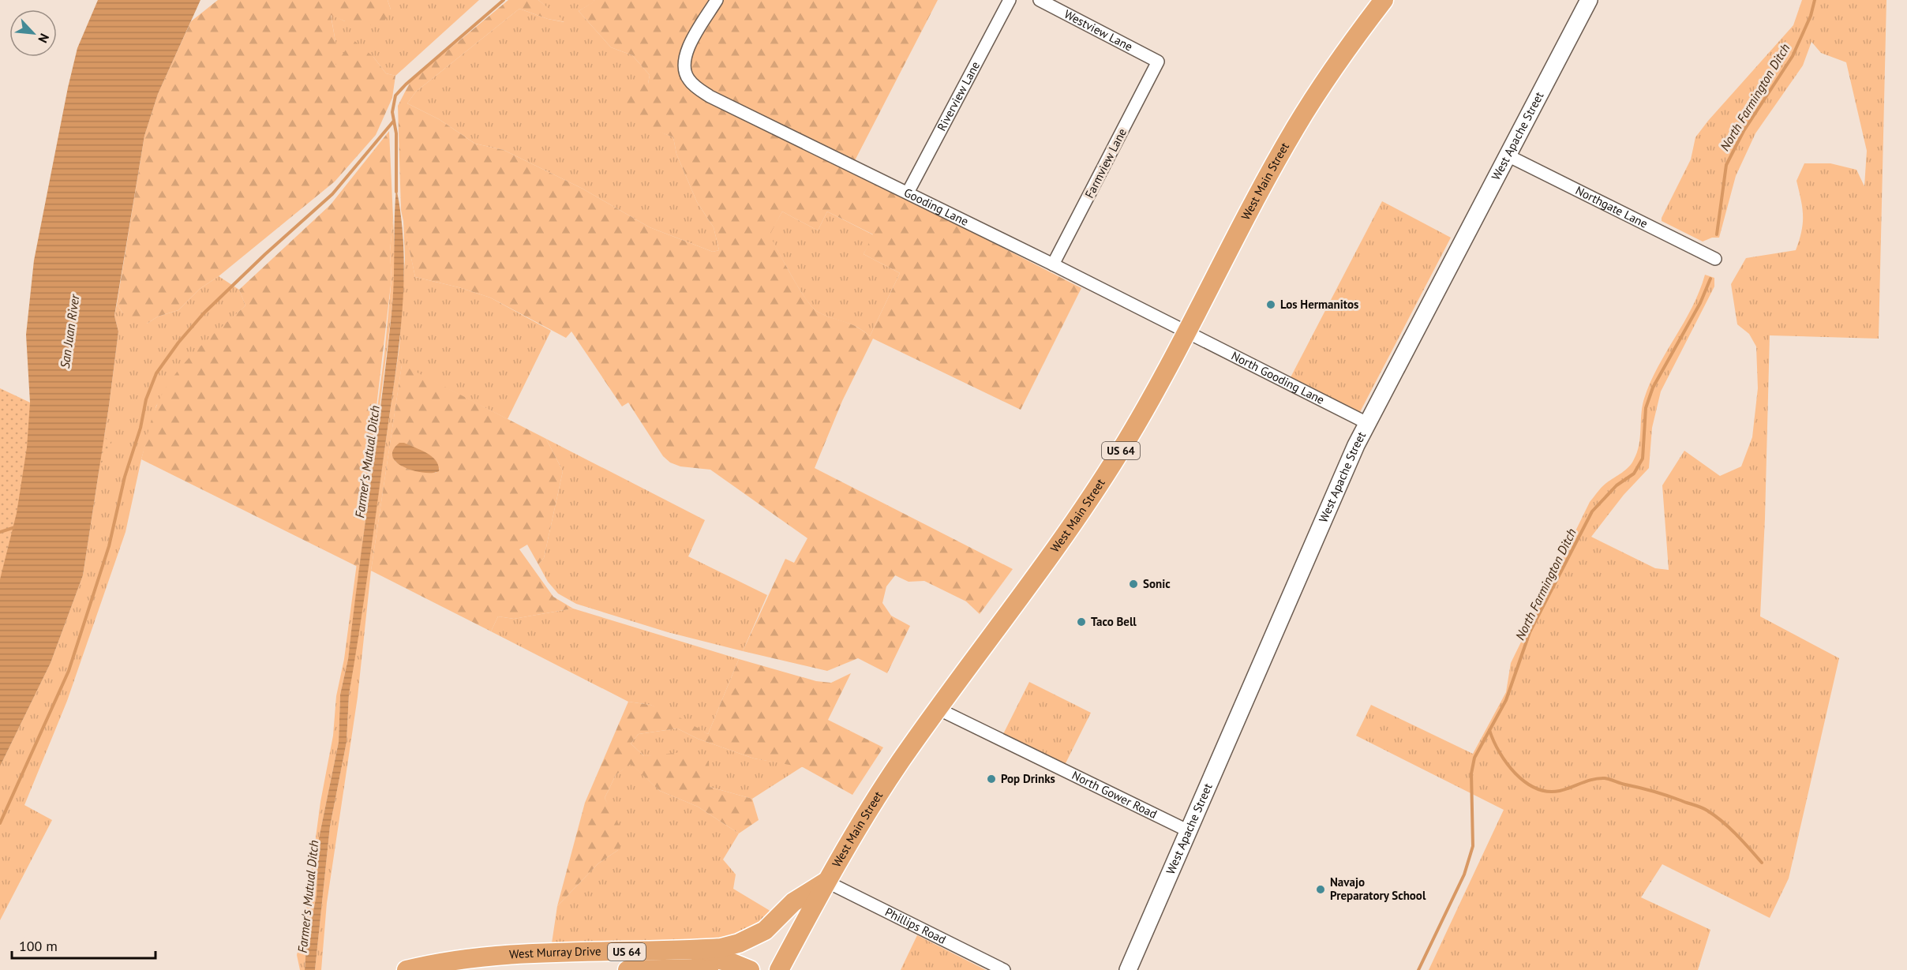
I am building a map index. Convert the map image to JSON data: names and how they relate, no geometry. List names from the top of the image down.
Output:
{
  "streets": {
    "highway": ["West Main Street", "US 64", "West Murray Drive"],
    "main road": ["West Apache Street"],
    "street": [
      "Westview Lane",
      "Riverview Lane",
      "Farmview Lane",
      "Gooding Lane",
      "Northgate Lane",
      "North Gooding Lane",
      "North Gower Road",
      "Phillips Road"
    ]
  },
  "crossings": [
    ["Westview Lane", "Farmview Lane"],
    ["Riverview Lane", "Gooding Lane"],
    ["West Apache Street", "Northgate Lane"],
    ["West Apache Street", "North Gooding Lane"],
    ["West Apache Street", "North Gower Road"],
    ["Farmview Lane", "Gooding Lane"],
    ["West Main Street", "Gooding Lane"],
    ["West Main Street", "North Gooding Lane"],
    ["West Main Street", "North Gower Road"],
    ["West Main Street", "Phillips Road"],
    ["West Main Street", "West Murray Drive"],
    ["Gooding Lane", "North Gooding Lane"],
    ["Phillips Road", "West Murray Drive"]
  ],
  "water": ["North Farmington Ditch", "San Juan River", "Farmer's Mutual Ditch"],
  "places": [
    "Los Hermanitos",
    "Sonic",
    "Taco Bell",
    "Pop Drinks",
    "Navajo Preparatory School"
  ],
  "scale_bar": "100 m",
  "north": "bottom right"
}
